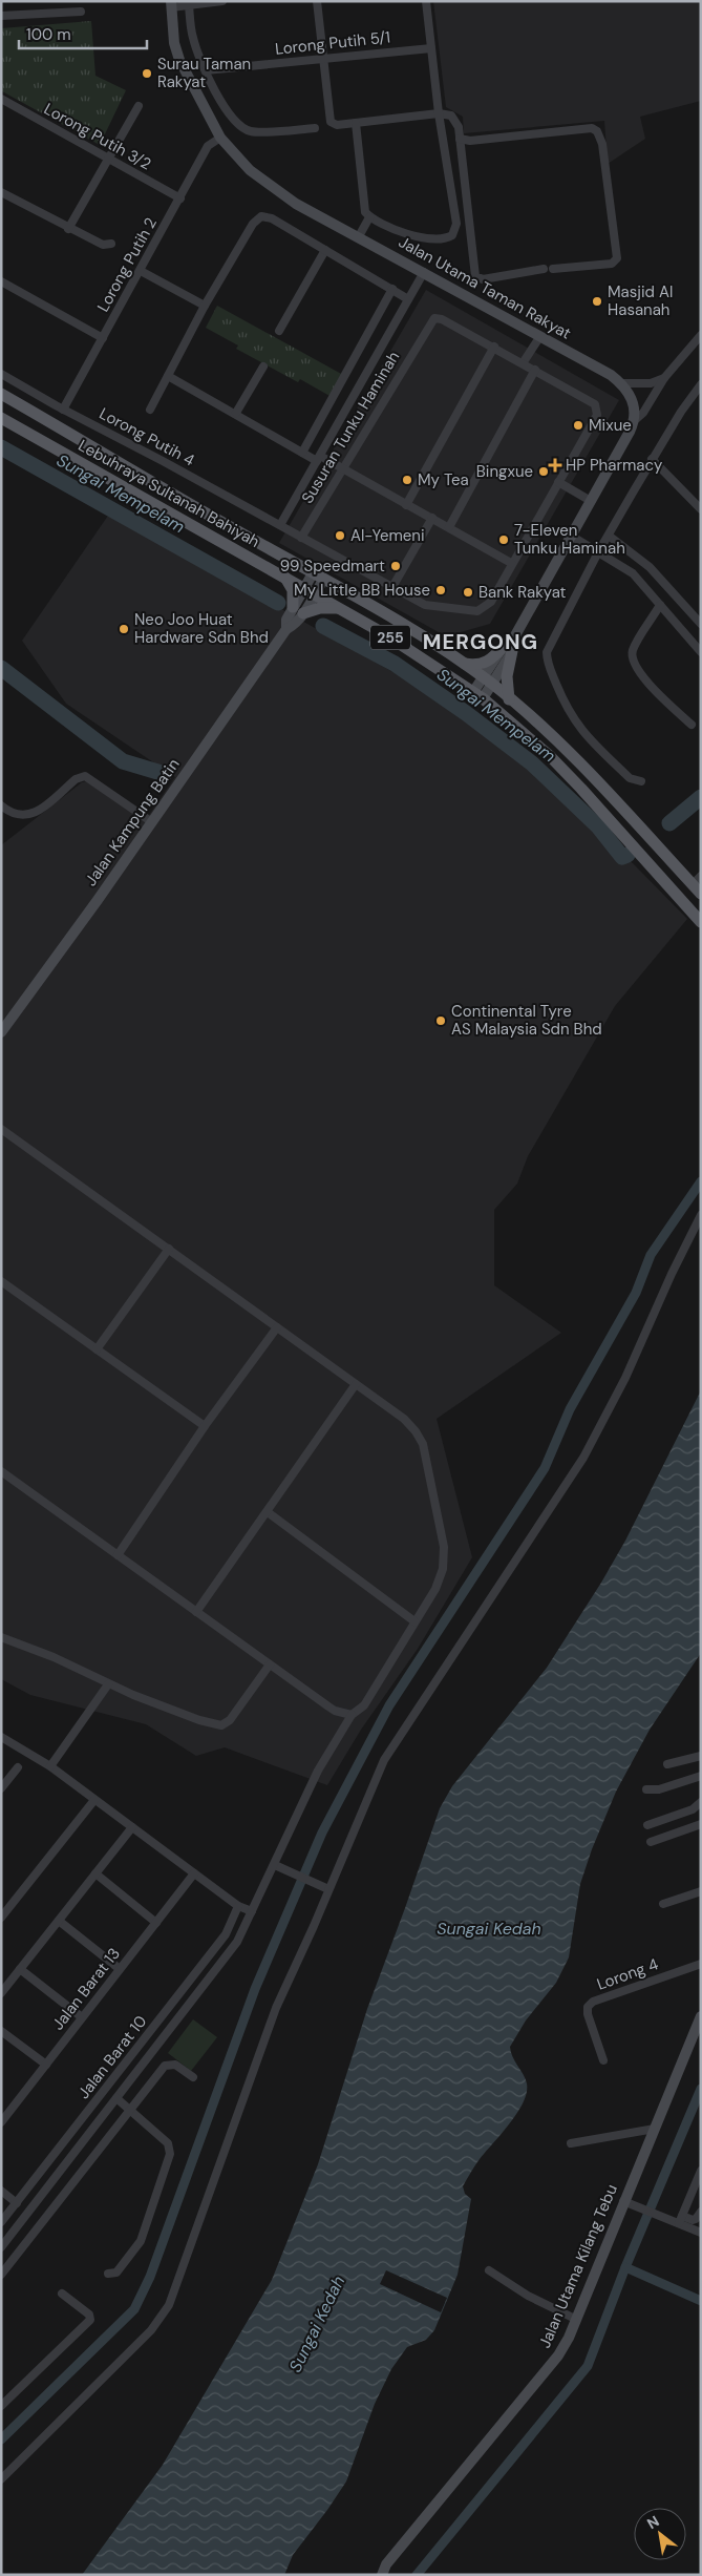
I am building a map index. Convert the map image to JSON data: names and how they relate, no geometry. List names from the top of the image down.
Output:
{
  "streets": {
    "main road": ["Lebuhraya Sultanah Bahiyah", "255"],
    "street": [
      "Lorong Putih 5/1",
      "Lorong Putih 3/2",
      "Lorong Putih 2",
      "Jalan Utama Taman Rakyat",
      "Susuran Tunku Haminah",
      "Lorong Putih 4",
      "Jalan Kampung Batin",
      "Lorong 4",
      "Jalan Barat 13",
      "Jalan Barat 10",
      "Jalan Utama Kilang Tebu"
    ]
  },
  "crossings": [
    ["Lorong Putih 3/2", "Lorong Putih 2"],
    ["Lorong Putih 2", "Jalan Utama Taman Rakyat"],
    ["Lorong Putih 2", "Lorong Putih 4"],
    ["Susuran Tunku Haminah", "Lorong Putih 4"],
    ["Lebuhraya Sultanah Bahiyah", "Jalan Kampung Batin"]
  ],
  "districts": ["MERGONG"],
  "water": ["Sungai Mempelam", "Sungai Kedah"],
  "places": {
    "other": [
      "Surau Taman Rakyat",
      "Masjid Al Hasanah",
      "Mixue",
      "Bingxue",
      "My Tea",
      "Al-Yemeni",
      "7-Eleven Tunku Haminah",
      "99 Speedmart",
      "My Little BB House",
      "Bank Rakyat",
      "Neo Joo Huat Hardware Sdn Bhd",
      "Continental Tyre AS Malaysia Sdn Bhd"
    ],
    "health": ["HP Pharmacy"]
  },
  "scale_bar": "100 m",
  "north": "top left"
}
